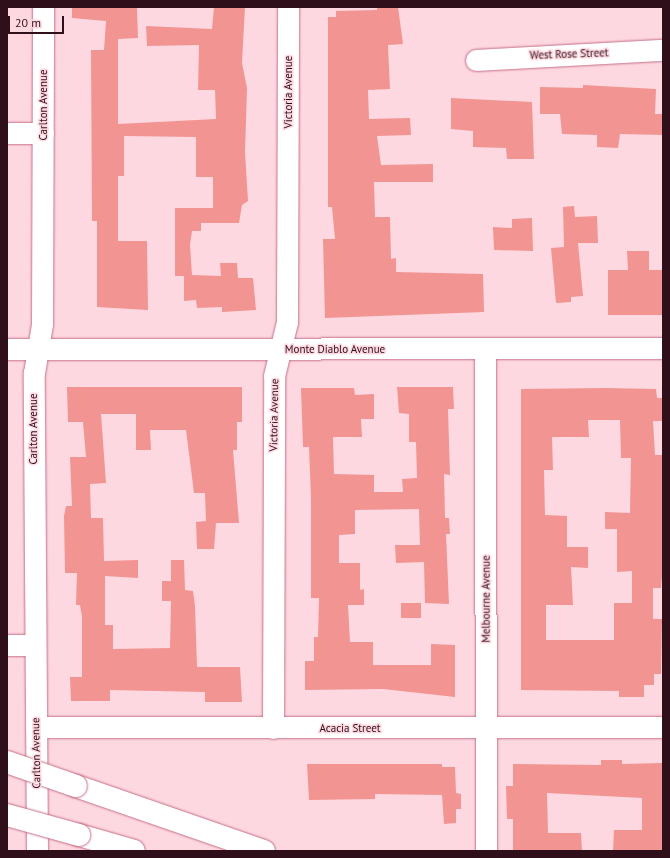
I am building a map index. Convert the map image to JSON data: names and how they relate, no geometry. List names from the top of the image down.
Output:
{
  "streets": {
    "street": [
      "West Rose Street",
      "Victoria Avenue",
      "Carlton Avenue",
      "Monte Diablo Avenue",
      "Melbourne Avenue",
      "Acacia Street"
    ]
  },
  "crossings": [
    ["Victoria Avenue", "Monte Diablo Avenue"],
    ["Victoria Avenue", "Acacia Street"],
    ["Carlton Avenue", "Monte Diablo Avenue"],
    ["Carlton Avenue", "Acacia Street"],
    ["Monte Diablo Avenue", "Melbourne Avenue"],
    ["Melbourne Avenue", "Acacia Street"]
  ],
  "scale_bar": "20 m"
}
